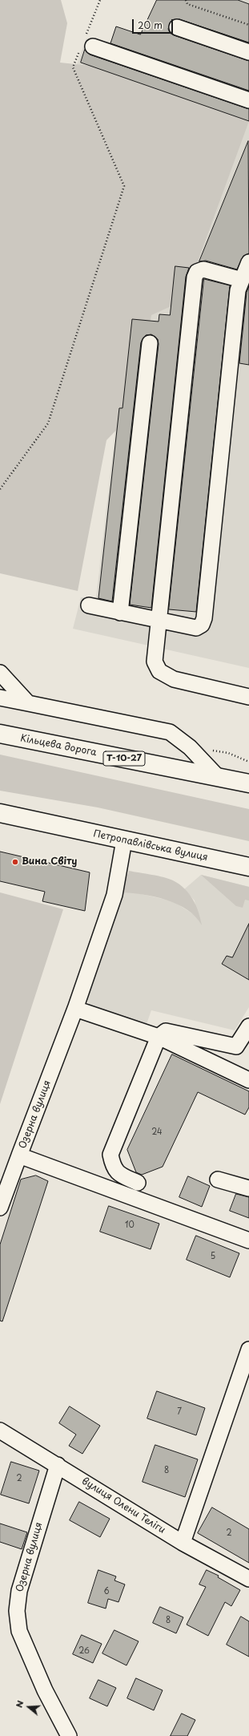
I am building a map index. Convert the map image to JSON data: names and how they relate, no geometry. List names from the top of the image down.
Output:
{
  "streets": {
    "highway": ["Кільцева дорога", "Т-10-27", "Петропавлівська вулиця"],
    "street": ["Озерна вулиця", "вулиця Олени Теліги"]
  },
  "crossings": [
    ["Петропавлівська вулиця", "Озерна вулиця"],
    ["Озерна вулиця", "вулиця Олени Теліги"]
  ],
  "places": ["Вина Світу"],
  "house_numbers": [
    "24",
    "10",
    "5",
    "7",
    "8",
    "2",
    "2",
    "6",
    "8",
    "26"
  ],
  "scale_bar": "20 m",
  "north": "left"
}
